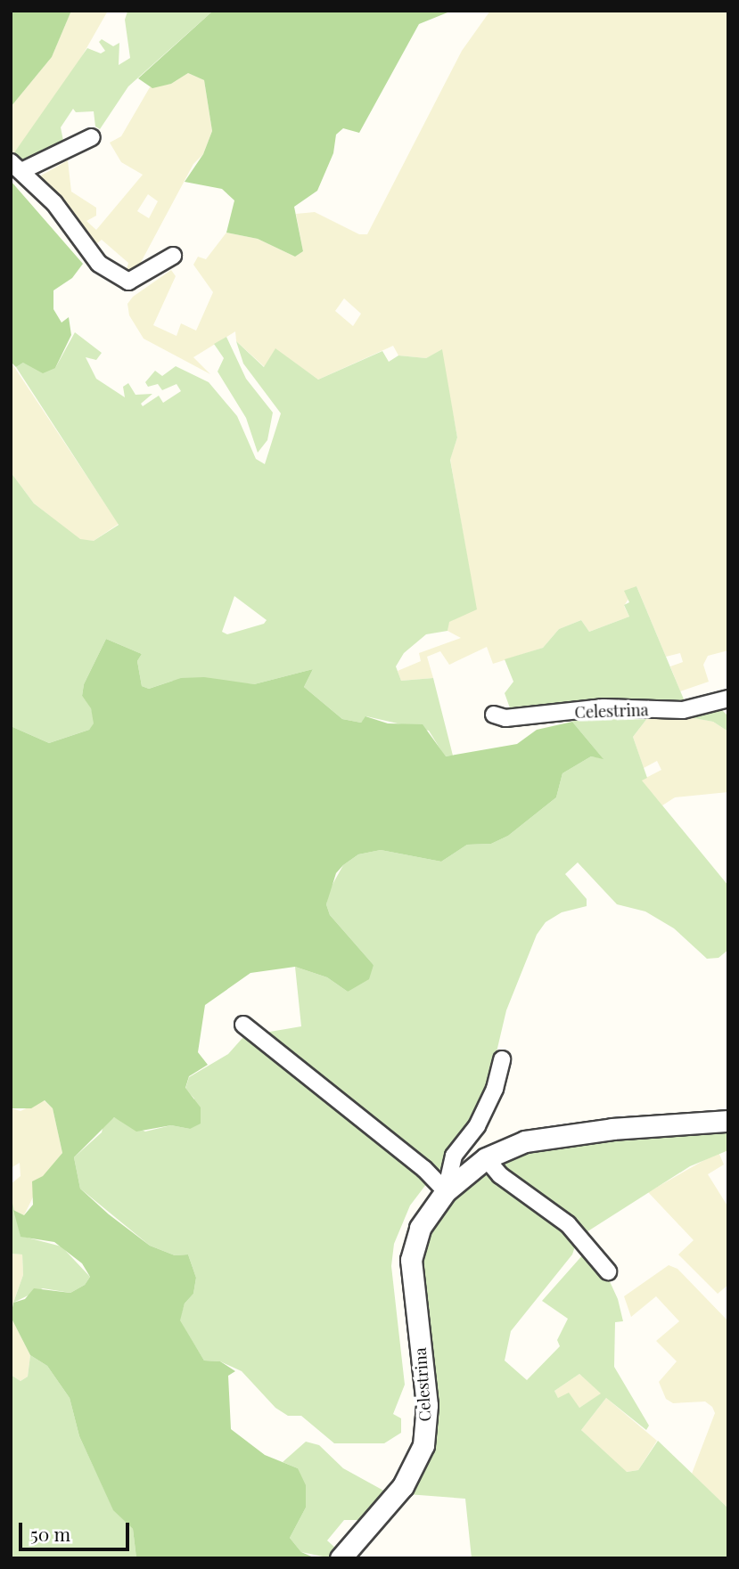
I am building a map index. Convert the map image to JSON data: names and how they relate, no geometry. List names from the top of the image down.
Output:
{
  "streets": {
    "street": ["Celestrina"]
  },
  "scale_bar": "50 m"
}
